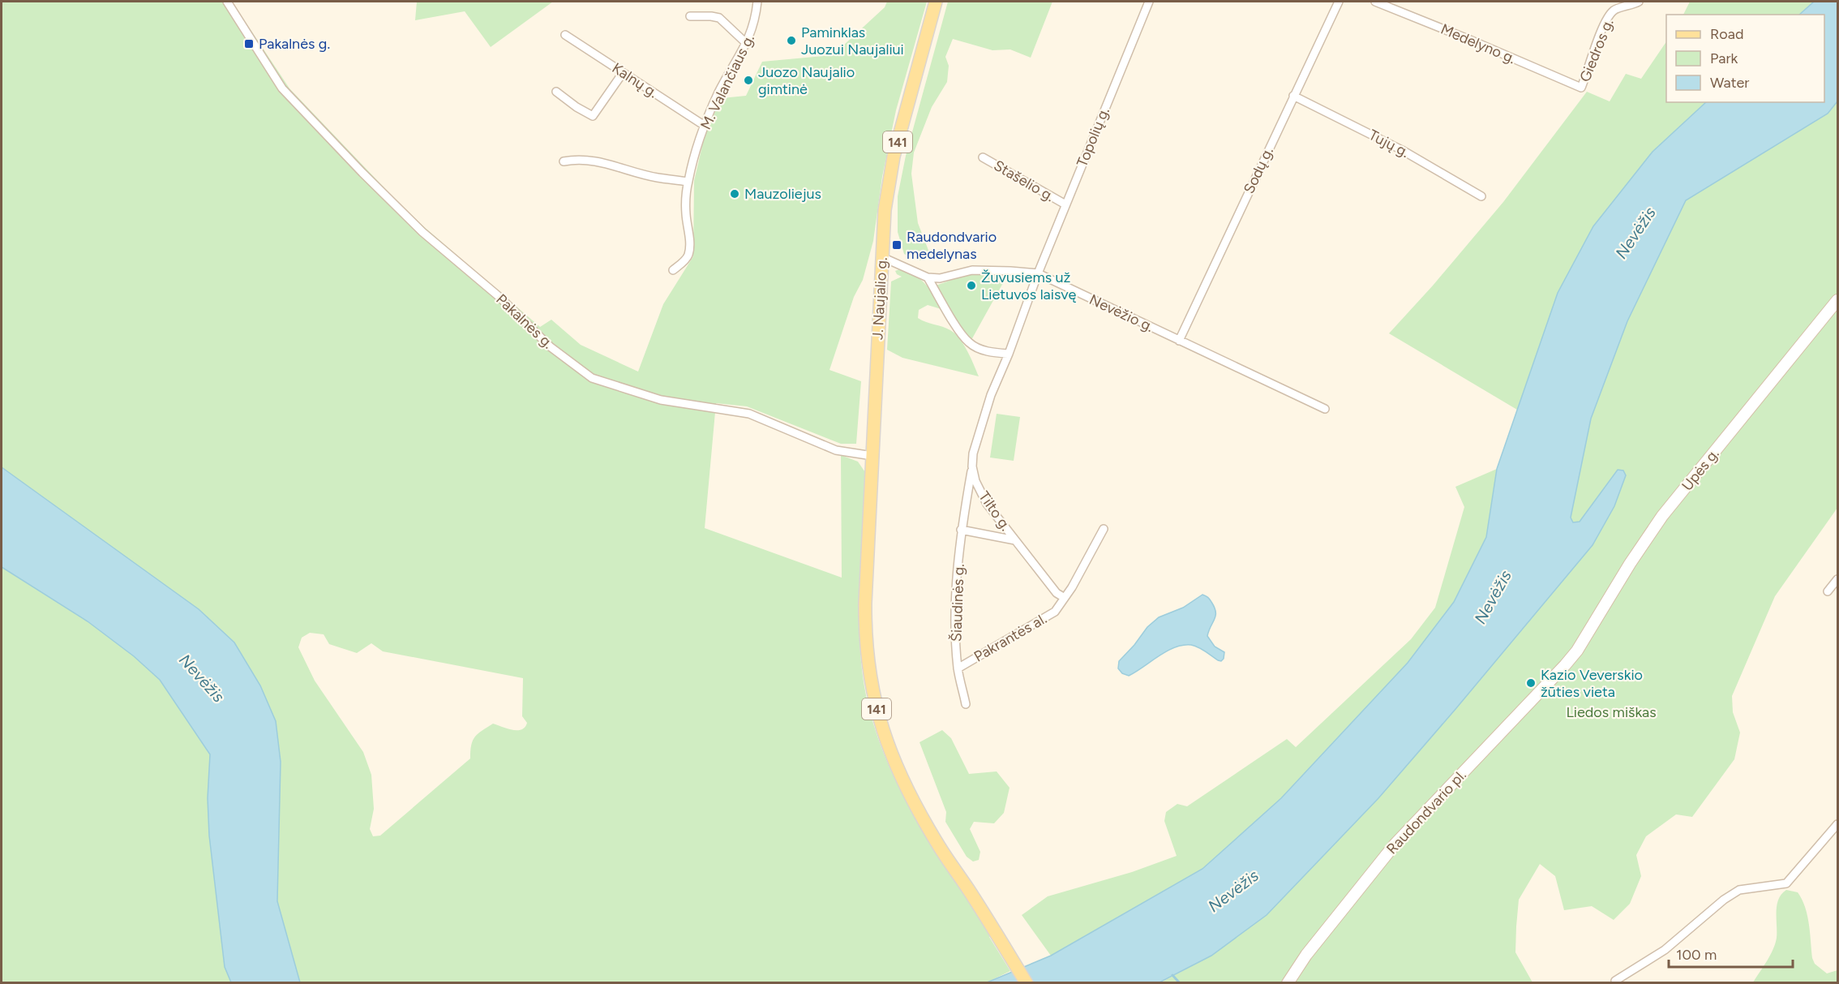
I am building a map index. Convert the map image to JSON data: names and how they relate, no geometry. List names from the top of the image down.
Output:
{
  "streets": {
    "main road": [
      "141",
      "J. Naujalio g.",
      "Upės g.",
      "Raudondvario pl."
    ],
    "street": [
      "Medelyno g.",
      "Giedros g.",
      "Kalnų g.",
      "M. Valančiaus g.",
      "Topolių g.",
      "Tujų g.",
      "Sodų g.",
      "Stašelio g.",
      "Nevėžio g.",
      "Pakalnės g.",
      "Tilto g.",
      "Šiaudinės g.",
      "Pakrantės al."
    ]
  },
  "crossings": [
    ["Medelyno g.", "Giedros g."],
    ["Kalnų g.", "M. Valančiaus g."],
    ["Topolių g.", "Stašelio g."],
    ["Topolių g.", "Nevėžio g."],
    ["Topolių g.", "Tilto g."],
    ["141", "J. Naujalio g."],
    ["141", "Pakalnės g."],
    ["Tujų g.", "Sodų g."],
    ["Sodų g.", "Nevėžio g."],
    ["J. Naujalio g.", "Nevėžio g."],
    ["J. Naujalio g.", "Pakalnės g."],
    ["Nevėžio g.", "Tilto g."],
    ["Upės g.", "Raudondvario pl."],
    ["Tilto g.", "Šiaudinės g."],
    ["Tilto g.", "Pakrantės al."],
    ["Šiaudinės g.", "Pakrantės al."]
  ],
  "water": ["Nevėžis"],
  "parks": ["Liedos miškas"],
  "places": {
    "other": [
      "Paminklas Juozui Naujaliui",
      "Juozo Naujalio gimtinė",
      "Mauzoliejus",
      "Žuvusiems už Lietuvos laisvę",
      "Kazio Veverskio žūties vieta"
    ],
    "transit": ["Pakalnės g.", "Raudondvario medelynas"]
  },
  "legend": ["Road", "Park", "Water"],
  "scale_bar": "100 m"
}
